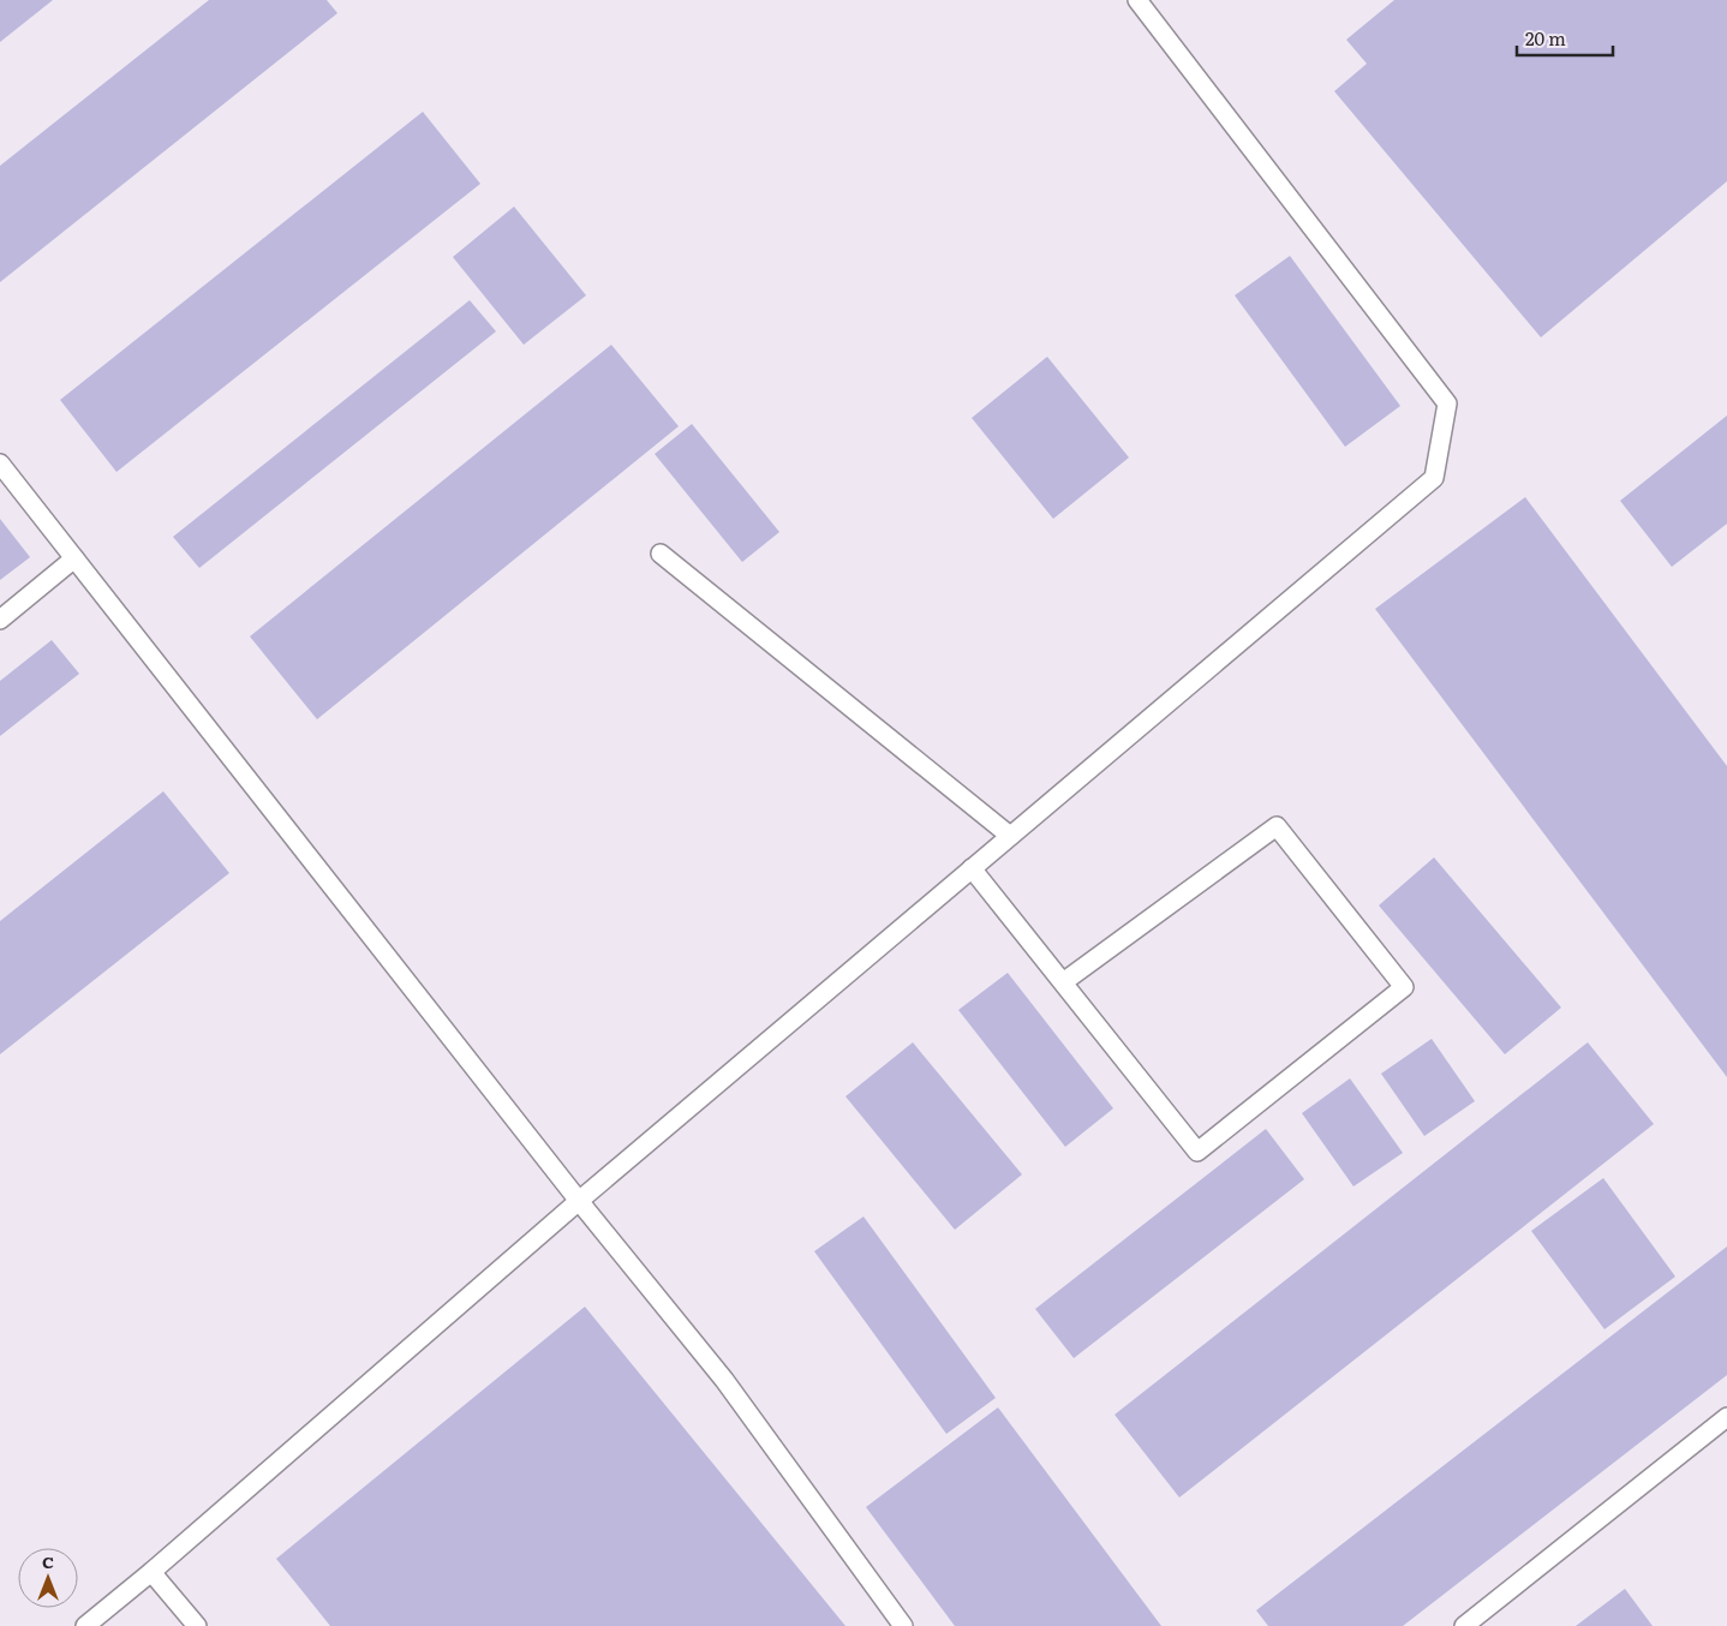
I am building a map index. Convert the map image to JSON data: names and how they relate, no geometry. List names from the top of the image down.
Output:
{
  "scale_bar": "20 m",
  "north": "top"
}
